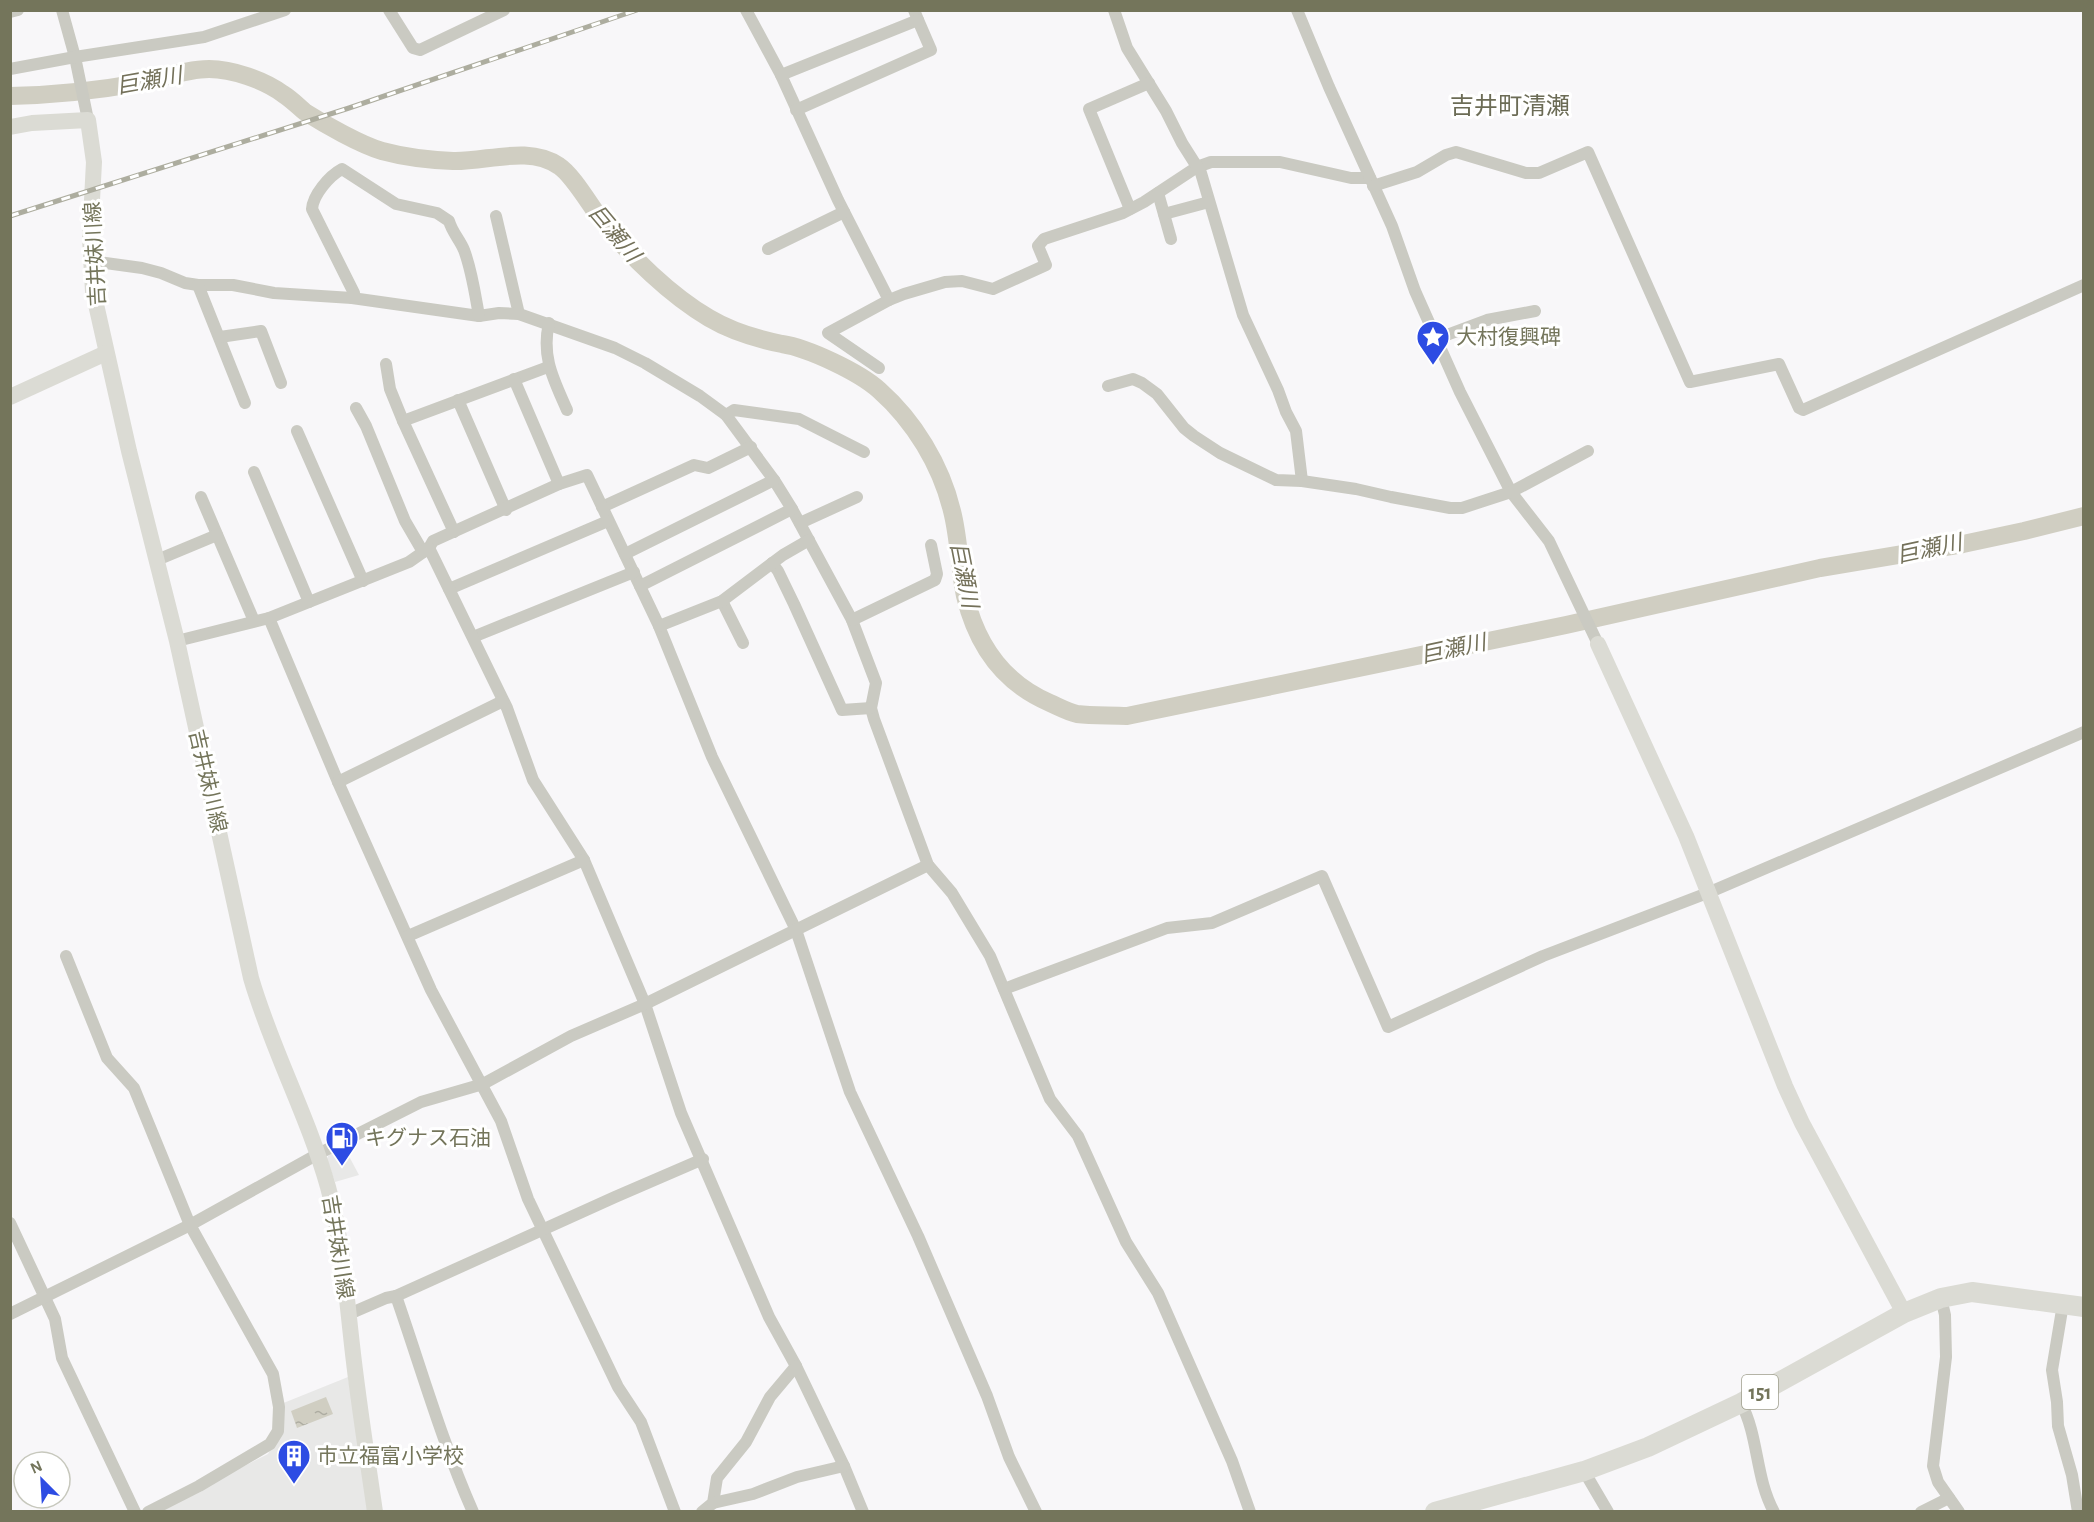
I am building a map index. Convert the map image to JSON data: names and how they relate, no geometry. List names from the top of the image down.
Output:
{
  "streets": {
    "main road": ["吉井妹川線", "151"]
  },
  "districts": ["吉井町清瀬"],
  "water": ["巨瀬川"],
  "places": {
    "place": ["大村復興碑"],
    "fuel station": ["キグナス石油"],
    "building": ["市立福富小学校"]
  },
  "north": "top left"
}
